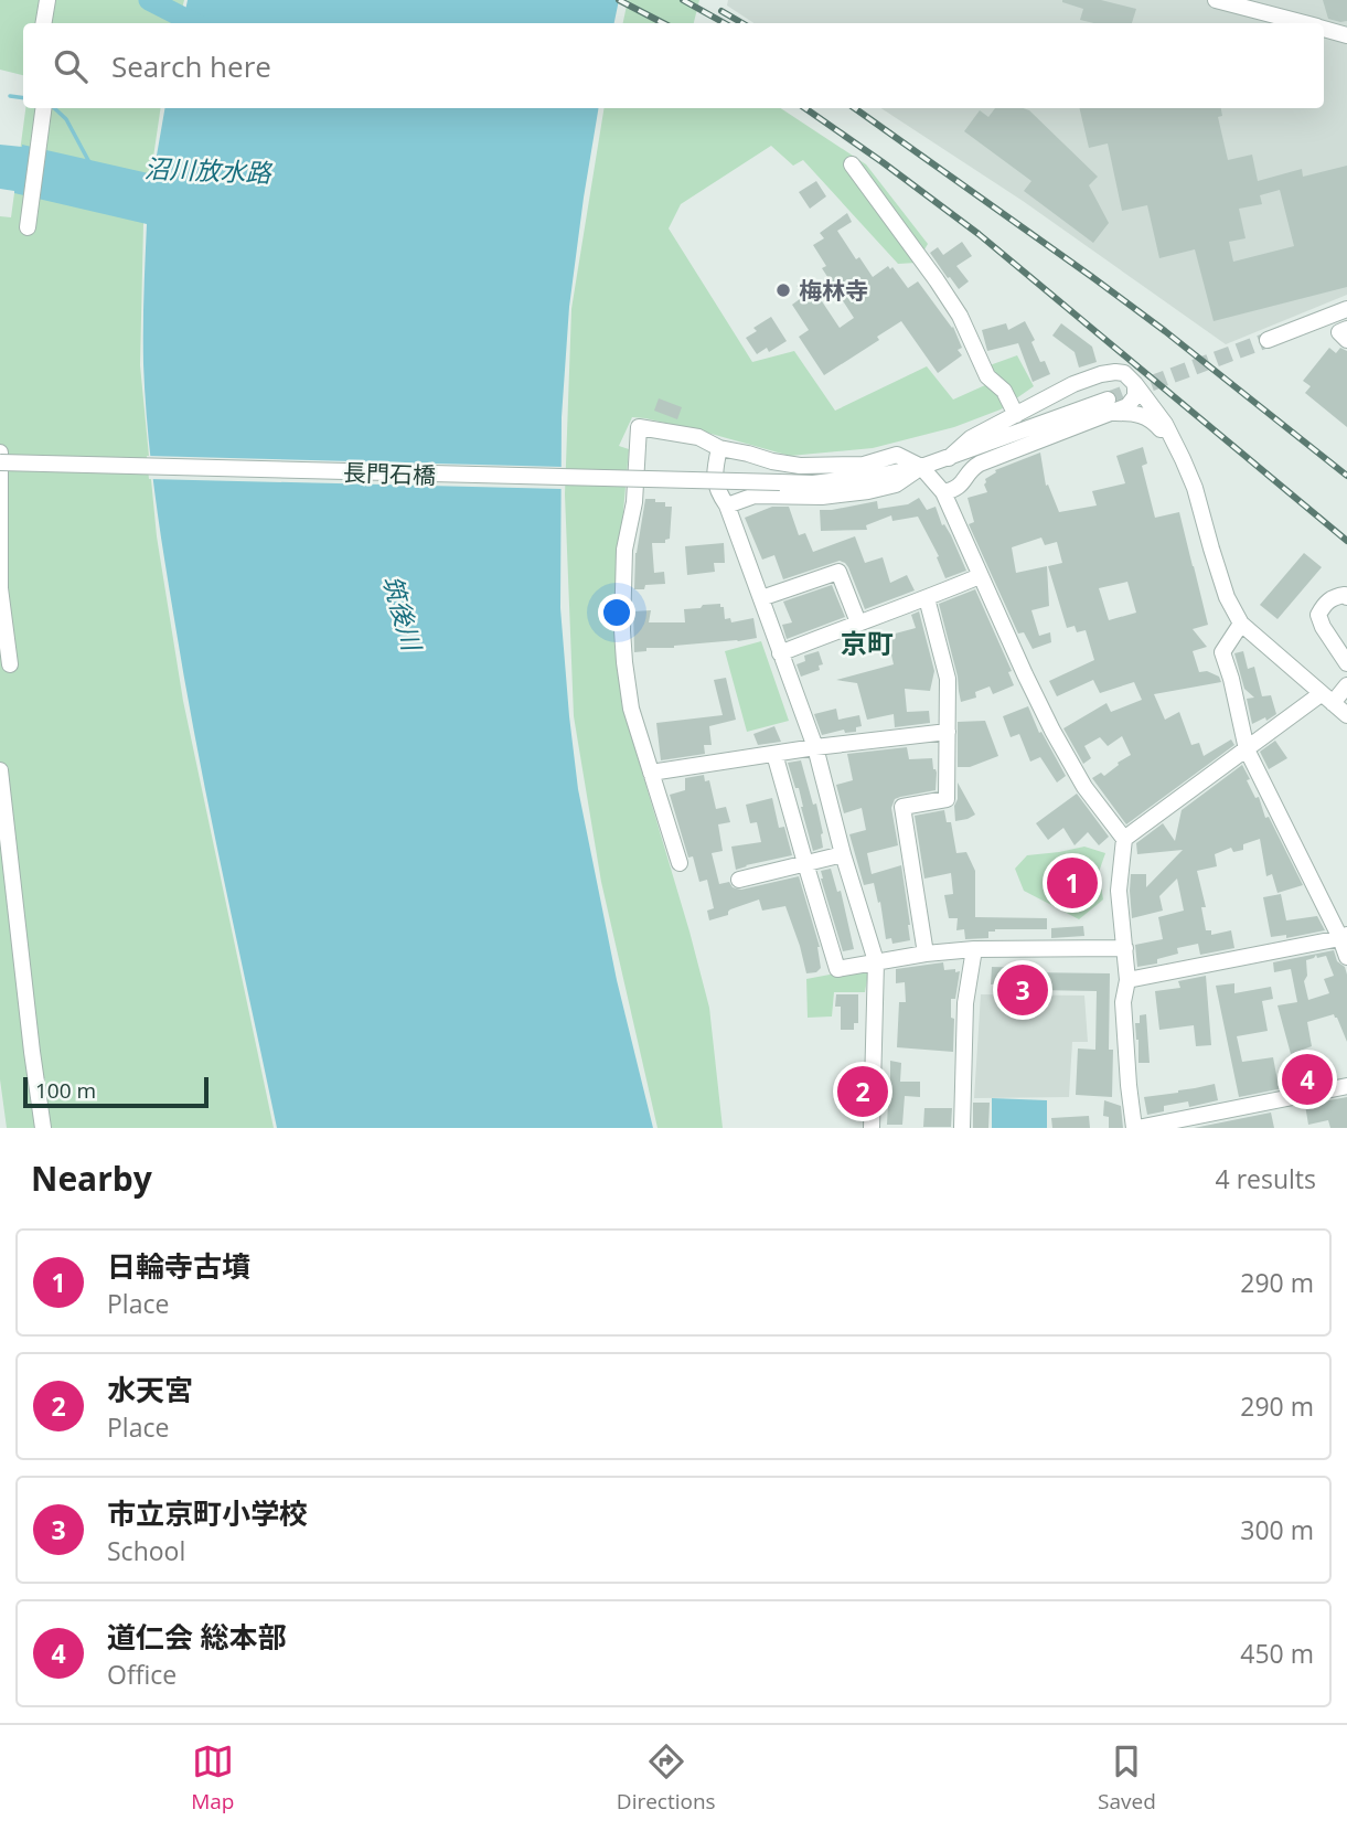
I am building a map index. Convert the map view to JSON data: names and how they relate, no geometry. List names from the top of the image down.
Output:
{
  "streets": {
    "street": ["長門石橋"]
  },
  "districts": ["京町"],
  "water": ["沼川放水路", "筑後川"],
  "places": ["梅林寺"],
  "scale_bar": "100 m",
  "page": {
    "search": "Search here",
    "pins": [
      "1",
      "3",
      "4",
      "2"
    ],
    "scale": "100 m",
    "heading": ["Nearby", "4 results"],
    "list": [
      {
        "mark": "1",
        "name": "日輪寺古墳",
        "note": "Place",
        "value": "290 m"
      },
      {
        "mark": "2",
        "name": "水天宮",
        "note": "Place",
        "value": "290 m"
      },
      {
        "mark": "3",
        "name": "市立京町小学校",
        "note": "School",
        "value": "300 m"
      },
      {
        "mark": "4",
        "name": "道仁会 総本部",
        "note": "Office",
        "value": "450 m"
      }
    ],
    "nav": ["Map", "Directions", "Saved"]
  }
}
